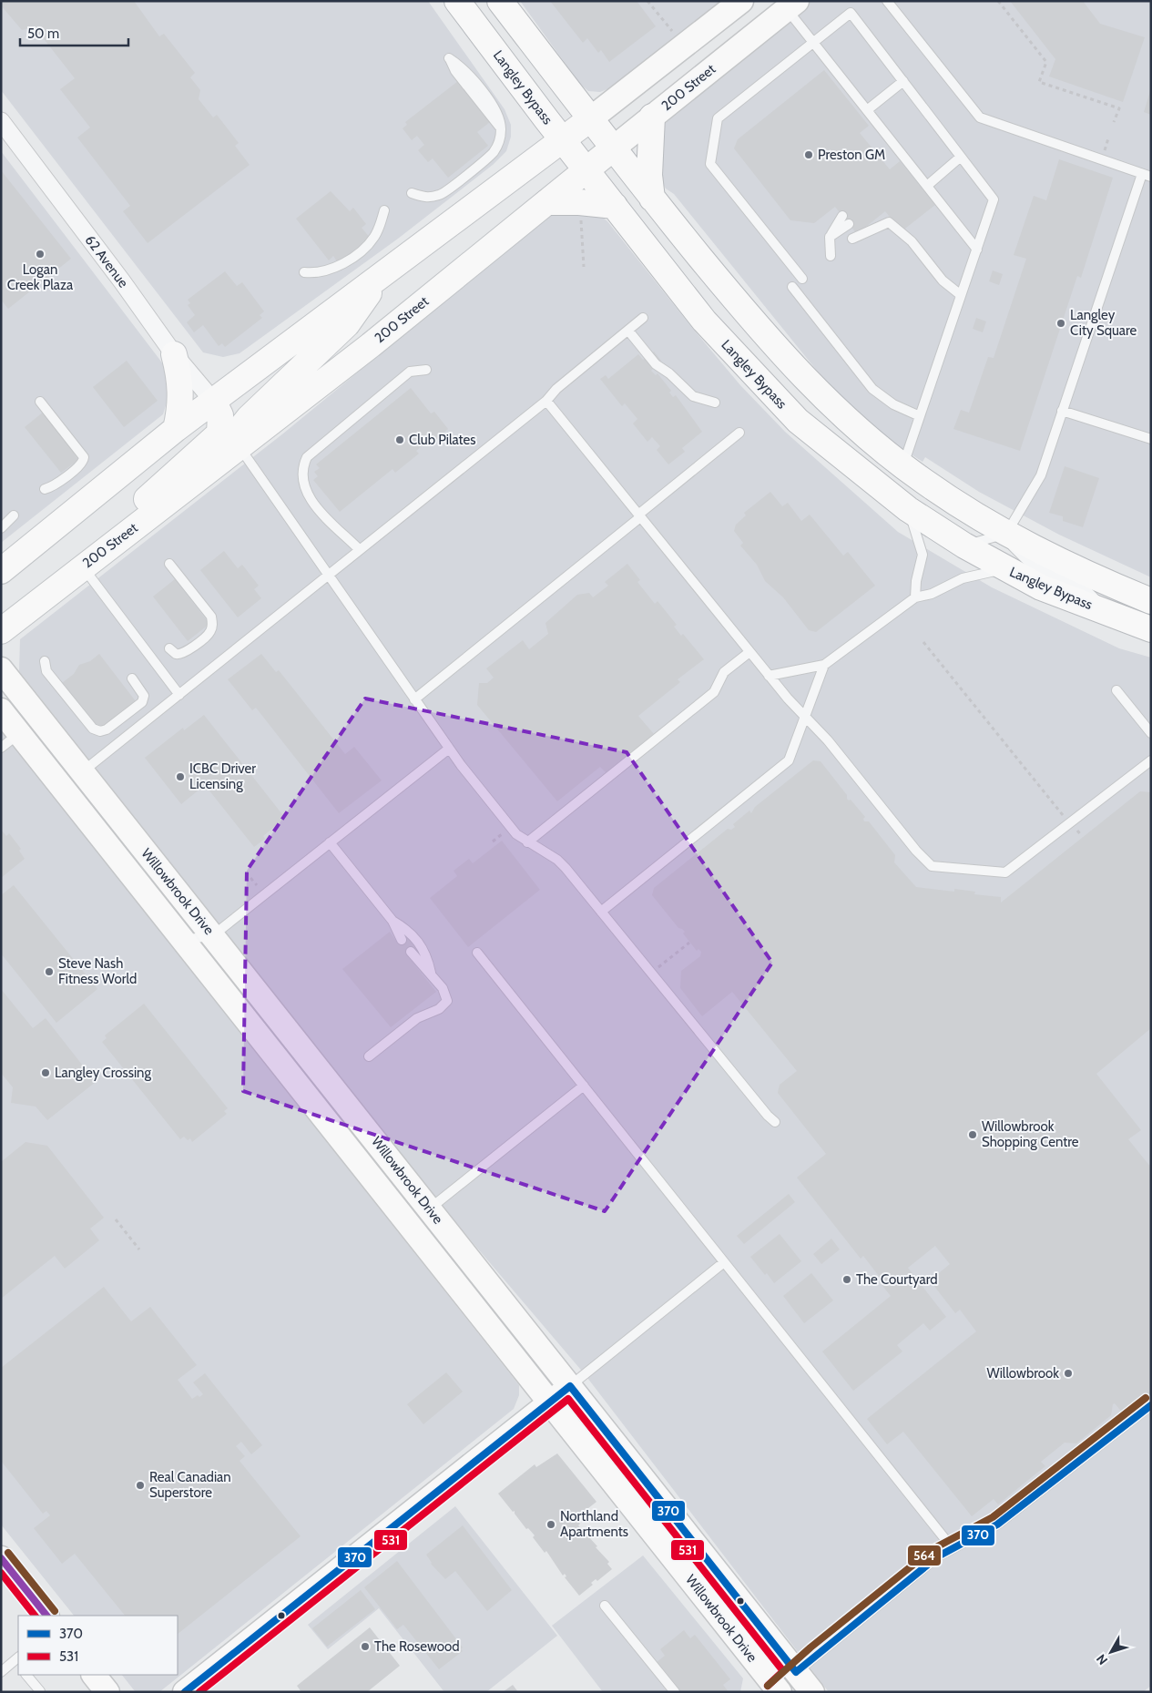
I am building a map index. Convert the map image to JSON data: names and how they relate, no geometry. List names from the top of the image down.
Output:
{
  "streets": {
    "main road": ["Langley Bypass", "200 Street", "Willowbrook Drive"],
    "street": ["62 Avenue"]
  },
  "crossings": [
    ["Langley Bypass", "200 Street"]
  ],
  "places": [
    "Preston GM",
    "Logan Creek Plaza",
    "Langley City Square",
    "Club Pilates",
    "ICBC Driver Licensing",
    "Steve Nash Fitness World",
    "Langley Crossing",
    "Willowbrook Shopping Centre",
    "The Courtyard",
    "Willowbrook",
    "Real Canadian Superstore",
    "Northland Apartments",
    "The Rosewood"
  ],
  "lines": ["transit line 370", "transit line 564", "transit line 531"],
  "legend": ["370", "531"],
  "scale_bar": "50 m",
  "north": "bottom left"
}
